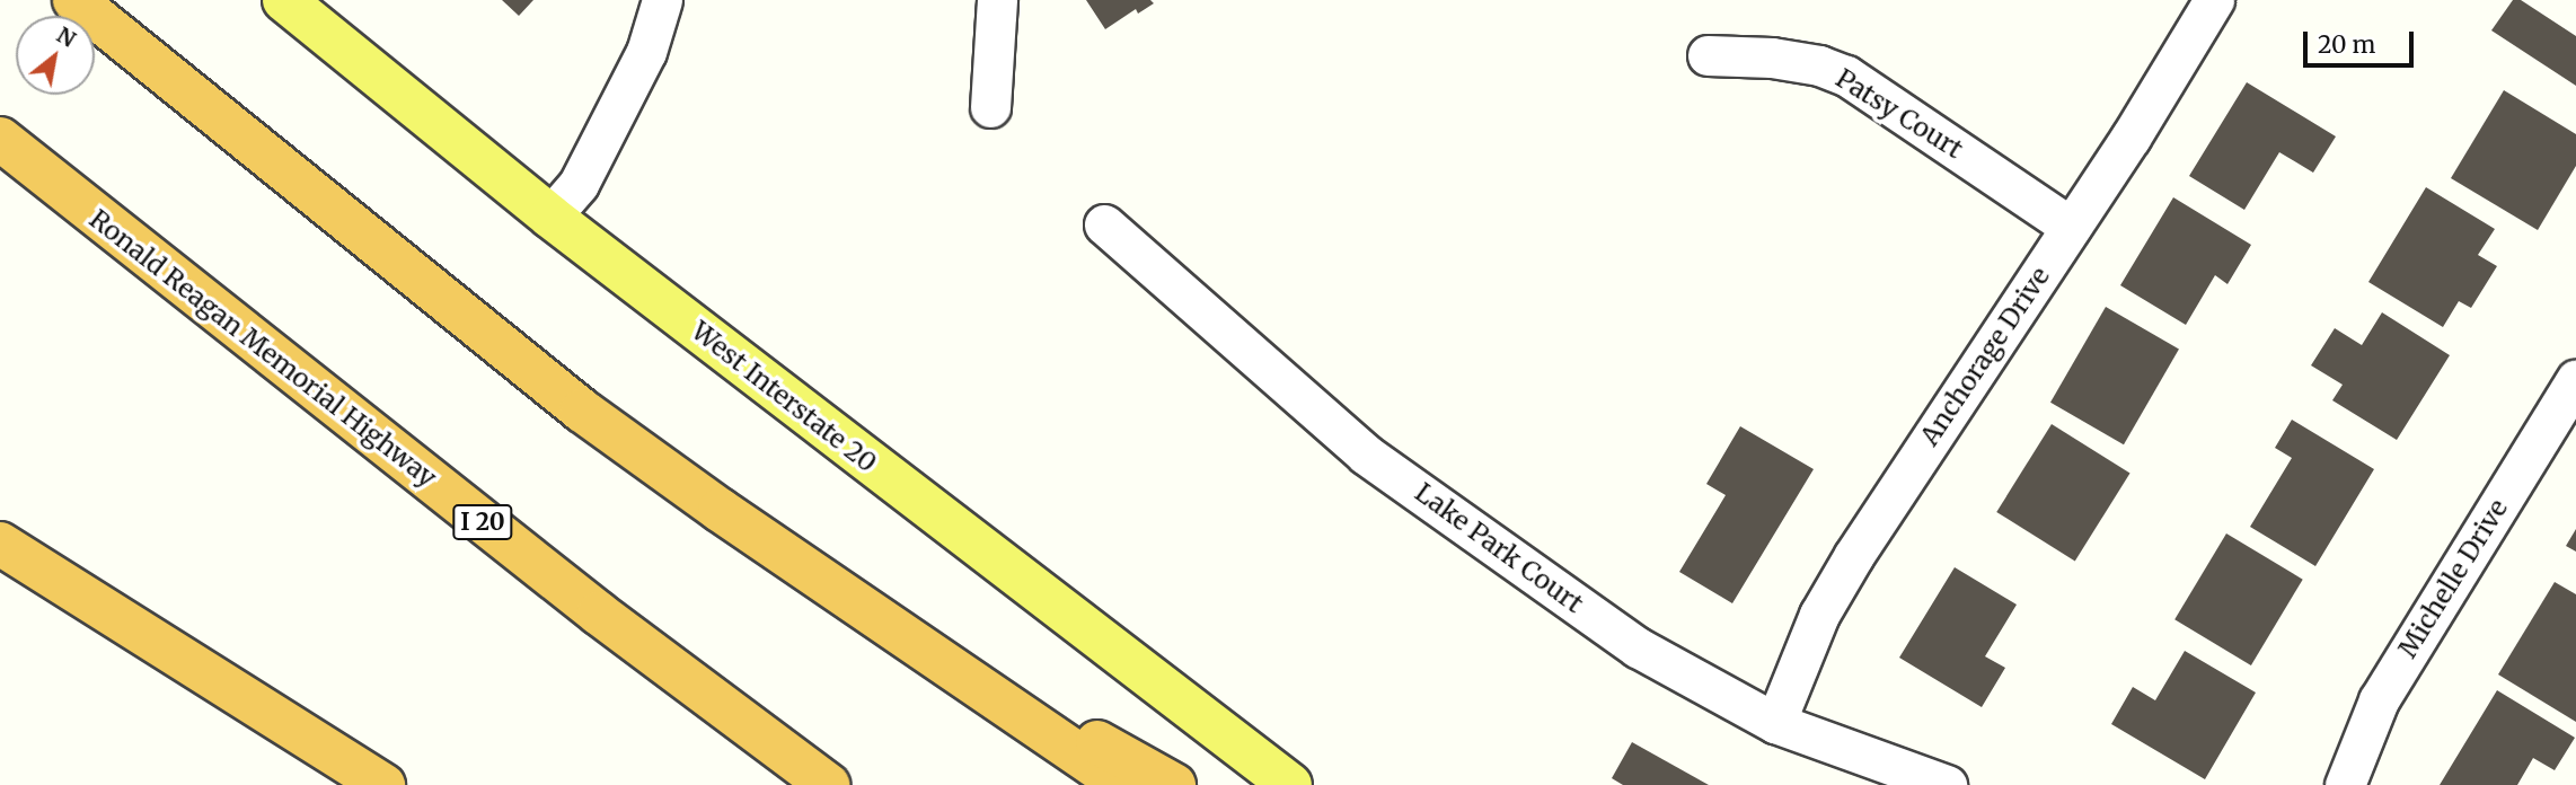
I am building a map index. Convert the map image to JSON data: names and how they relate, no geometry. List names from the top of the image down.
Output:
{
  "streets": {
    "highway": ["Ronald Reagan Memorial Highway", "I 20"],
    "main road": ["West Interstate 20"],
    "street": [
      "Patsy Court",
      "Anchorage Drive",
      "Lake Park Court",
      "Michelle Drive"
    ]
  },
  "crossings": [
    ["Patsy Court", "Anchorage Drive"],
    ["Anchorage Drive", "Lake Park Court"]
  ],
  "scale_bar": "20 m",
  "north": "top right"
}
